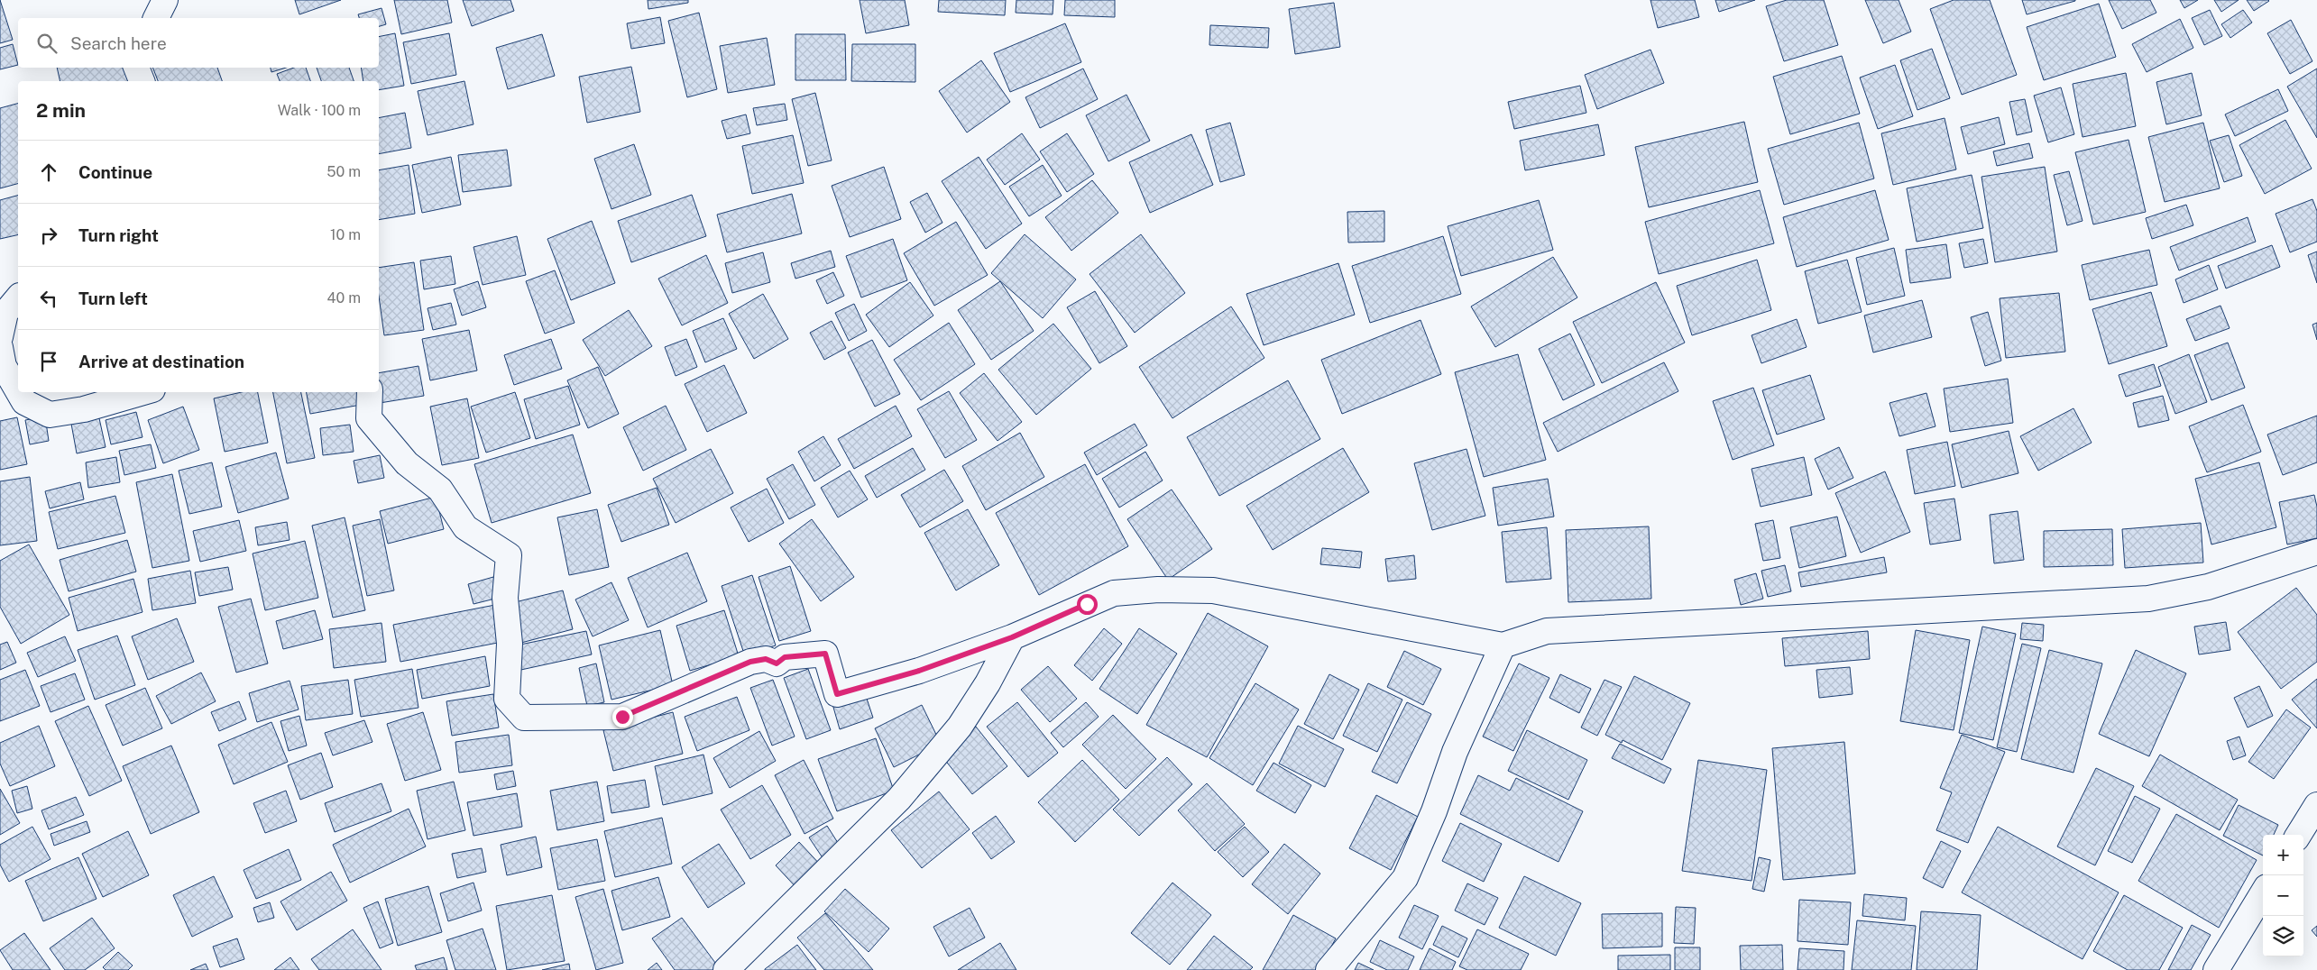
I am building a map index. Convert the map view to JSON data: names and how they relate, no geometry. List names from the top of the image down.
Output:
{
  "page": {
    "search": "Search here",
    "heading": ["2 min", "Walk · 100 m"],
    "list": [
      ["Continue", "50 m"],
      ["Turn right", "10 m"],
      ["Turn left", "40 m"],
      "Arrive at destination"
    ],
    "map_buttons": ["+", "−"]
  }
}
